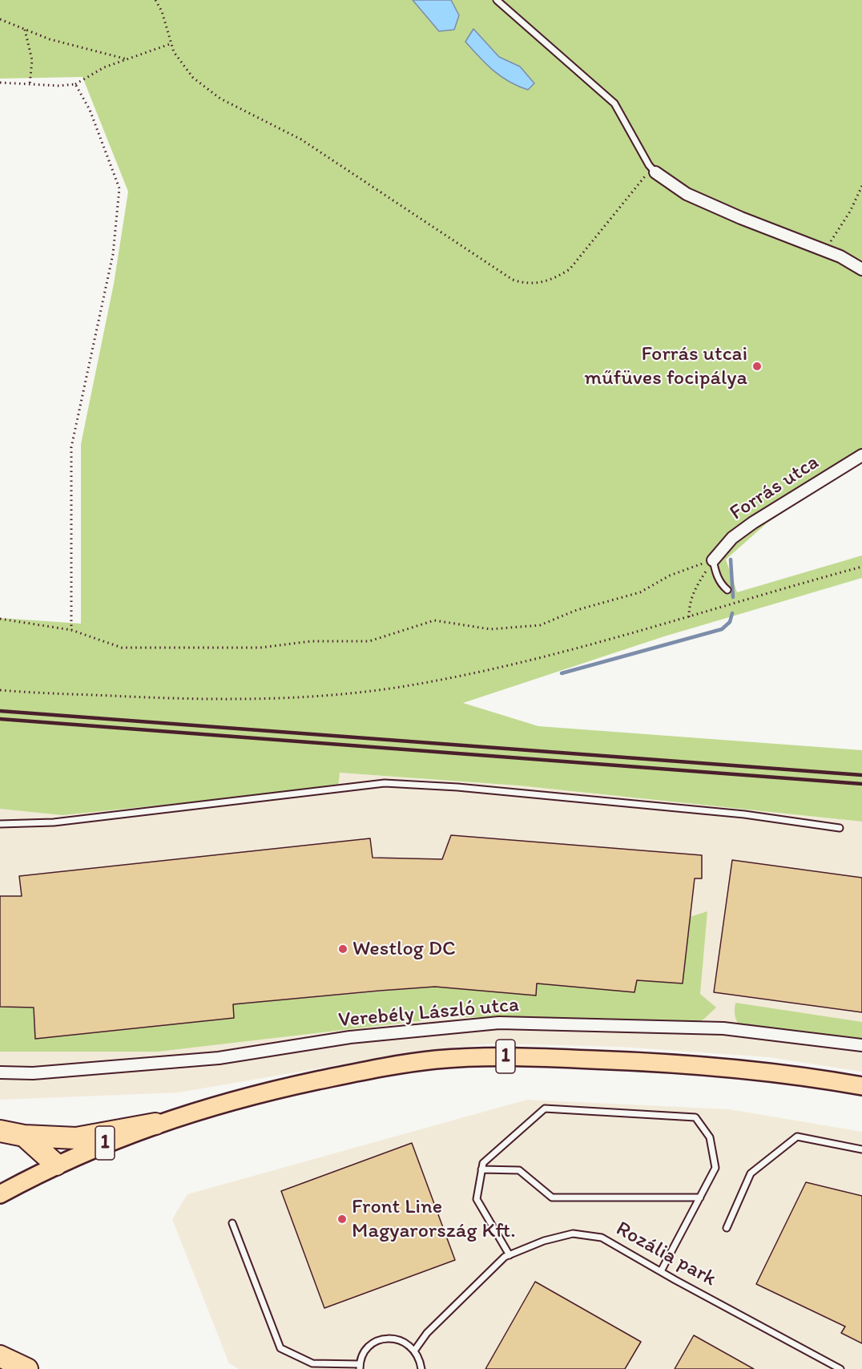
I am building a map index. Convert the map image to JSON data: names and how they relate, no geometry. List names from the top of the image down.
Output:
{
  "streets": {
    "main road": ["1"],
    "street": ["Forrás utca", "Verebély László utca"],
    "lane": ["Rozália park"]
  },
  "places": ["Forrás utcai műfüves focipálya", "Westlog DC", "Front Line Magyarország Kft."]
}
